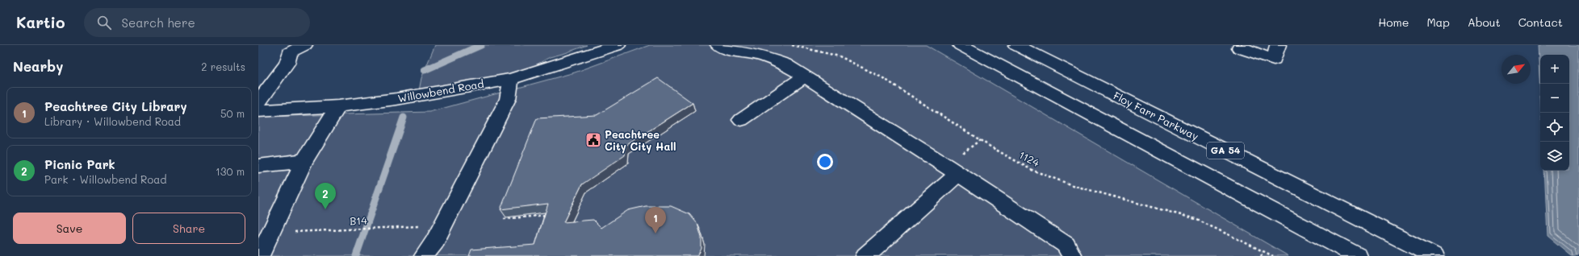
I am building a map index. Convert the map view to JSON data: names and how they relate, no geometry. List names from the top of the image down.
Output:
{
  "streets": {
    "main road": ["Willowbend Road", "Floy Farr Parkway", "GA 54"],
    "path": ["1124", "B14"]
  },
  "places": {
    "public building": ["Peachtree City City Hall"]
  },
  "north": "top right",
  "page": {
    "header": "Kartio",
    "search": "Search here",
    "nav": [
      "Home",
      "Map",
      "About",
      "Contact"
    ],
    "heading": ["Nearby", "2 results"],
    "map_buttons": ["+", "−"],
    "list": [
      {
        "mark": "1",
        "name": "Peachtree City Library",
        "note": "Library · Willowbend Road",
        "value": "50 m"
      },
      {
        "mark": "2",
        "name": "Picnic Park",
        "note": "Park · Willowbend Road",
        "value": "130 m"
      }
    ],
    "pins": ["2", "1"],
    "buttons": ["Save", "Share"]
  }
}
